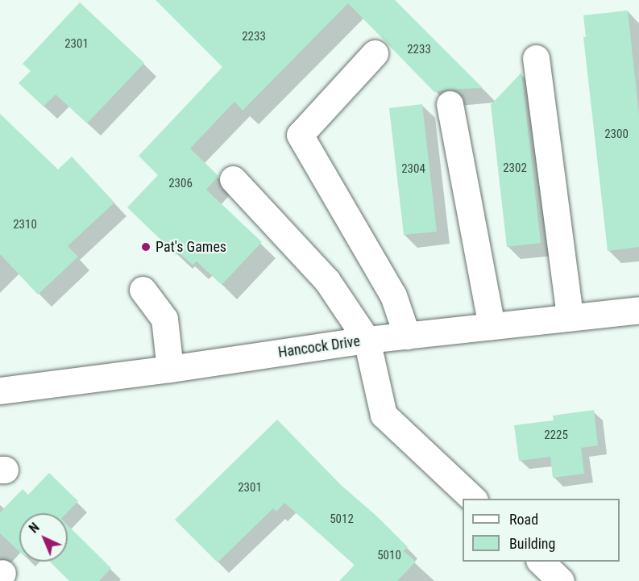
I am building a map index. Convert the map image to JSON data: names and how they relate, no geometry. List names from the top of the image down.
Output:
{
  "streets": {
    "street": ["Hancock Drive"]
  },
  "places": ["Pat's Games"],
  "house_numbers": [
    "2233",
    "2301",
    "2233",
    "2300",
    "2302",
    "2304",
    "2306",
    "2310",
    "2225",
    "2301",
    "5012",
    "5010"
  ],
  "legend": ["Road", "Building"],
  "north": "top left"
}
